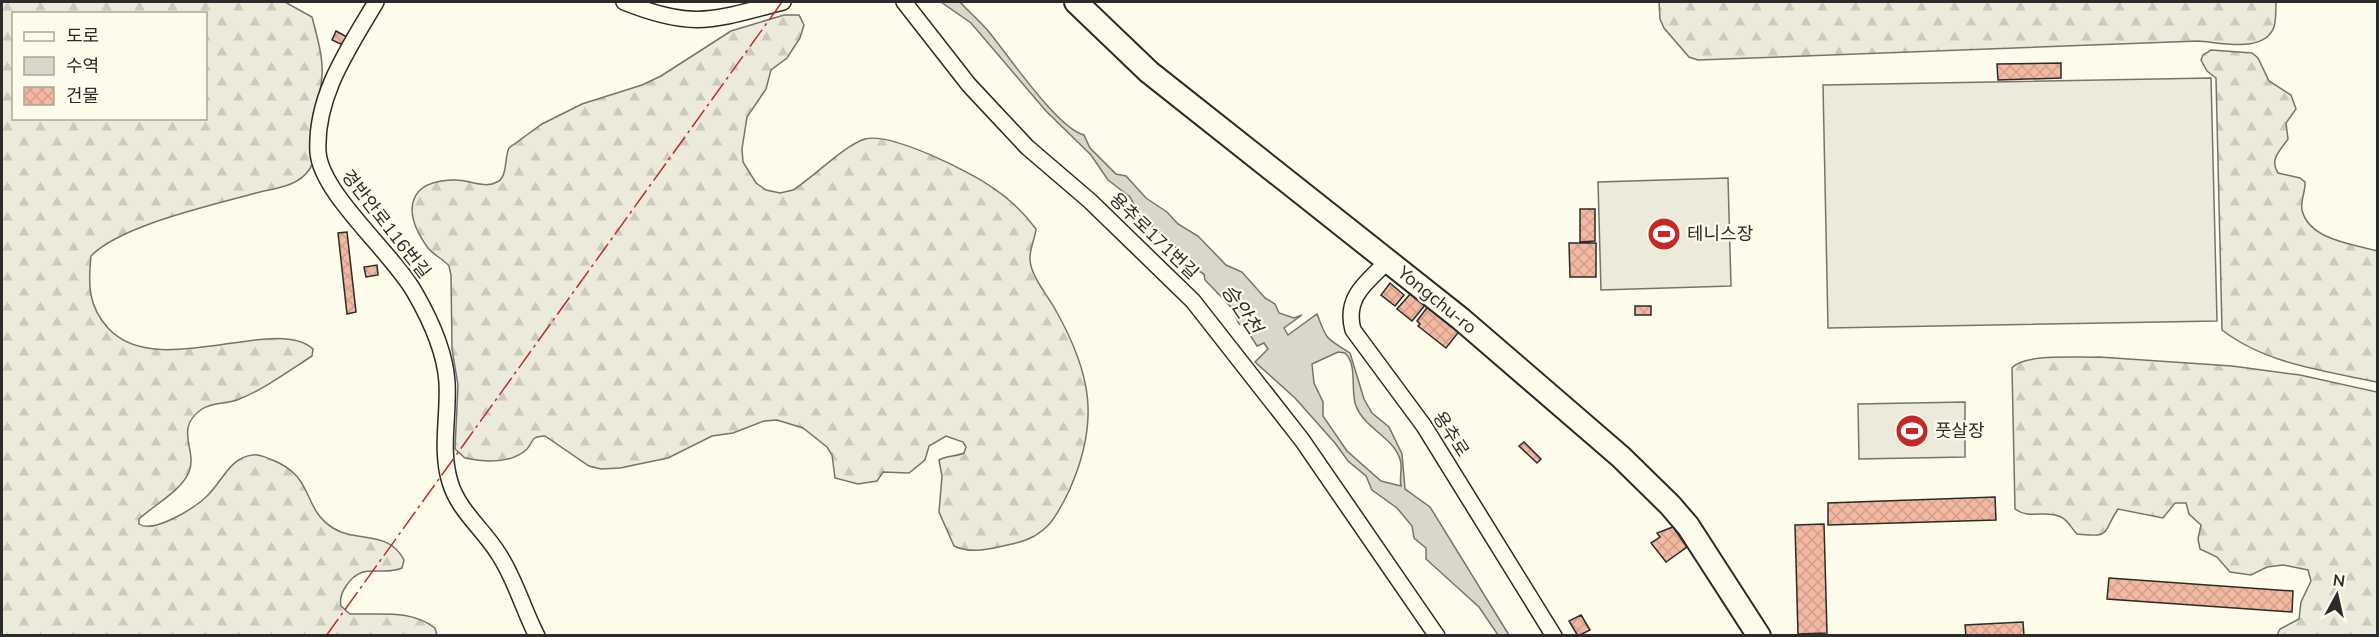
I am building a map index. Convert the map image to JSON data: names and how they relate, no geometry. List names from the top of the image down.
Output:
{
  "streets": {
    "street": [
      "경반안로116번길",
      "용추로171번길",
      "Yongchu-ro",
      "용추로"
    ]
  },
  "crossings": [
    ["Yongchu-ro", "용추로"]
  ],
  "water": ["승안천"],
  "places": {
    "sports": ["테니스장", "풋살장"]
  },
  "legend": ["도로", "수역", "건물"],
  "north": "top"
}
